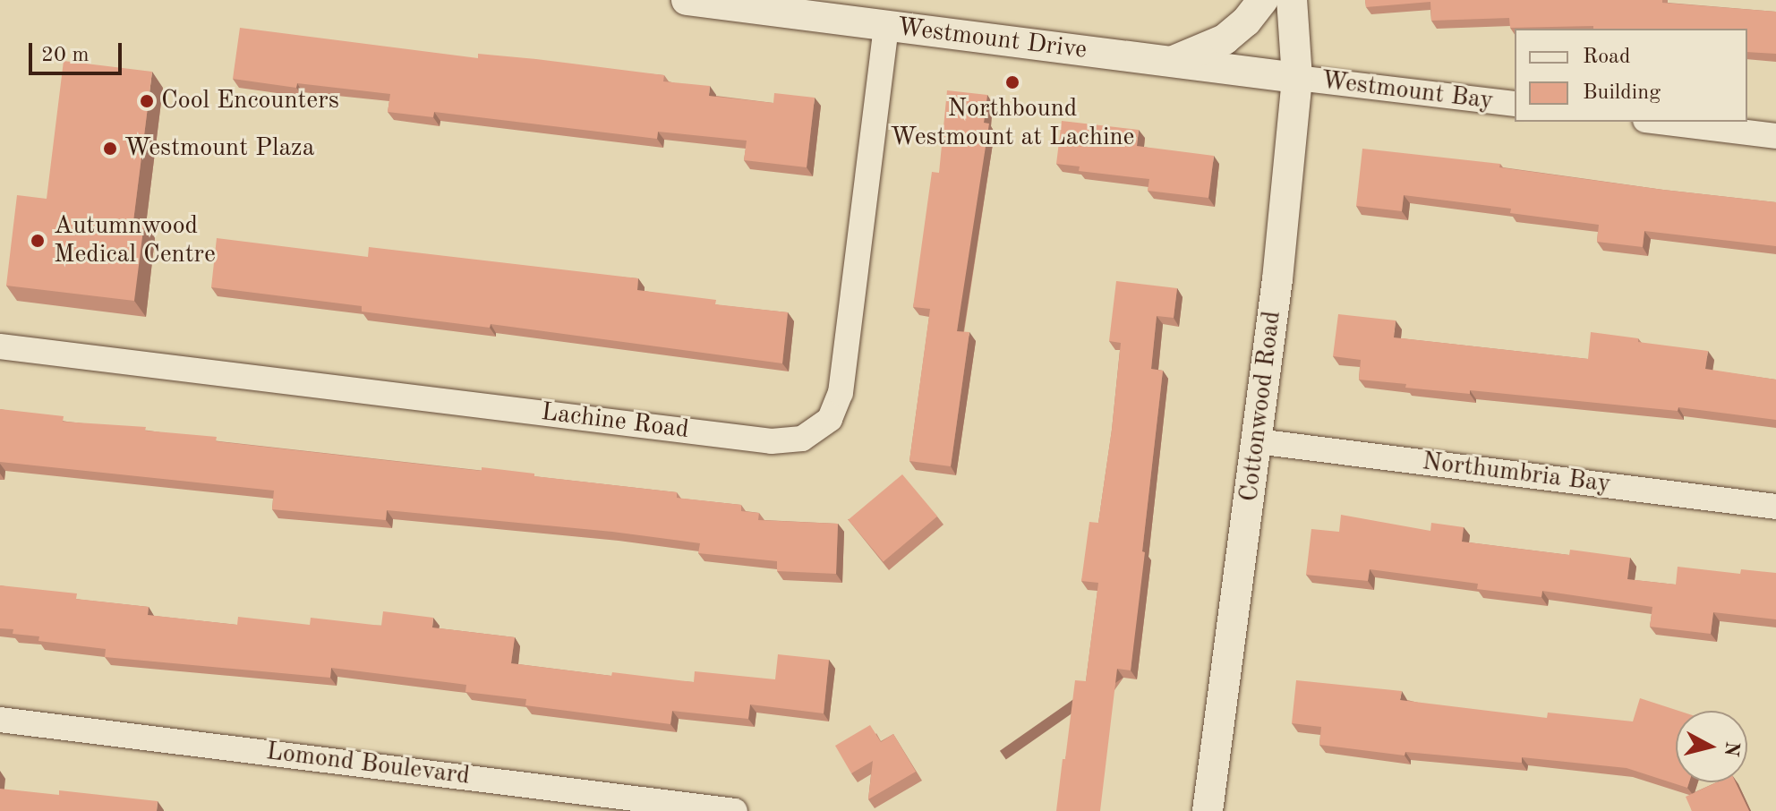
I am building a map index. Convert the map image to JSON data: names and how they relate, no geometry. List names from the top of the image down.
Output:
{
  "streets": {
    "street": [
      "Westmount Drive",
      "Westmount Bay",
      "Cottonwood Road",
      "Lachine Road",
      "Northumbria Bay",
      "Lomond Boulevard"
    ]
  },
  "crossings": [
    ["Westmount Drive", "Westmount Bay"],
    ["Westmount Drive", "Cottonwood Road"],
    ["Westmount Drive", "Lachine Road"],
    ["Westmount Bay", "Cottonwood Road"],
    ["Cottonwood Road", "Northumbria Bay"]
  ],
  "places": [
    "Northbound Westmount at Lachine",
    "Cool Encounters",
    "Westmount Plaza",
    "Autumnwood Medical Centre"
  ],
  "legend": ["Road", "Building"],
  "scale_bar": "20 m",
  "north": "right"
}
